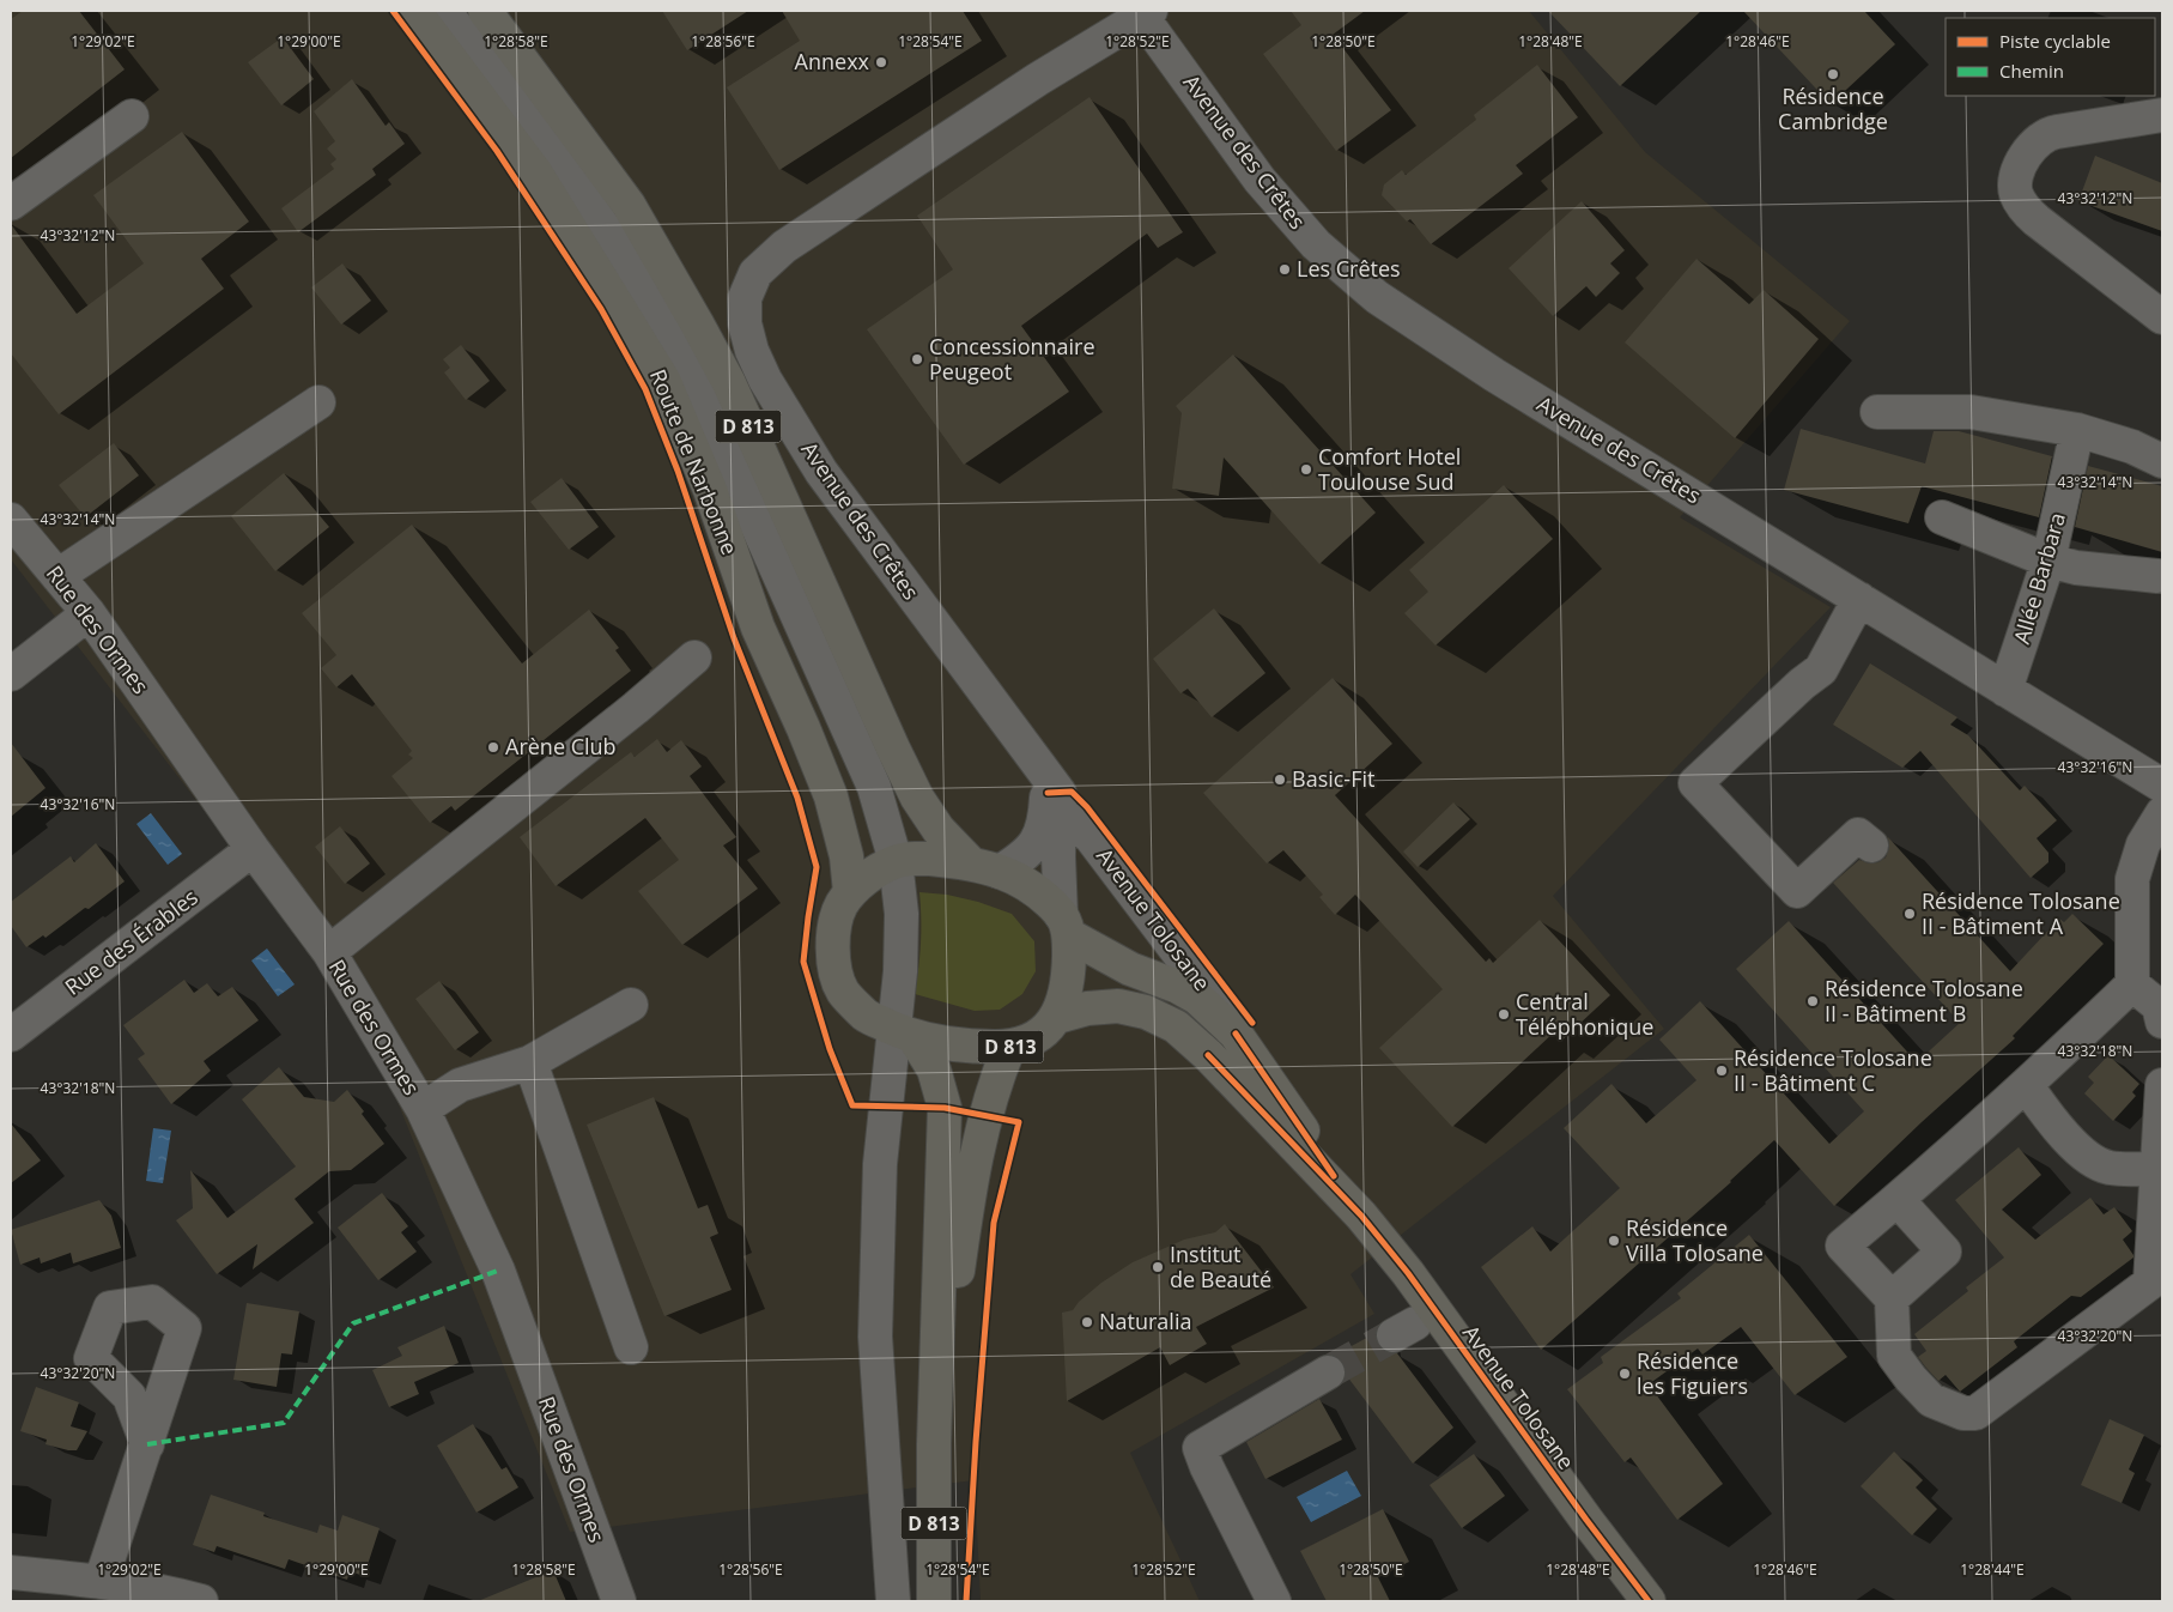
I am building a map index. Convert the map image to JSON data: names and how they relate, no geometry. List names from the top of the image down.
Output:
{
  "streets": {
    "main road": ["D 813", "Route de Narbonne", "Avenue Tolosane"],
    "street": [
      "Avenue des Crêtes",
      "Allée Barbara",
      "Rue des Ormes",
      "Rue des Érables"
    ]
  },
  "crossings": [
    ["Avenue des Crêtes", "D 813"],
    ["Avenue des Crêtes", "Allée Barbara"],
    ["Avenue des Crêtes", "Avenue Tolosane"],
    ["D 813", "Route de Narbonne"],
    ["D 813", "Avenue Tolosane"],
    ["Rue des Ormes", "Rue des Érables"]
  ],
  "places": [
    "Annexx",
    "Résidence Cambridge",
    "Les Crêtes",
    "Concessionnaire Peugeot",
    "Comfort Hotel Toulouse Sud",
    "Arène Club",
    "Basic-Fit",
    "Résidence Tolosane II - Bâtiment A",
    "Résidence Tolosane II - Bâtiment B",
    "Central Téléphonique",
    "Résidence Tolosane II - Bâtiment C",
    "Résidence Villa Tolosane",
    "Institut de Beauté",
    "Naturalia",
    "Résidence les Figuiers"
  ],
  "legend": ["Piste cyclable", "Chemin"],
  "coordinates": [
    "1°29'02\"E",
    "1°29'00\"E",
    "1°28'58\"E",
    "1°28'56\"E",
    "1°28'54\"E",
    "1°28'52\"E",
    "1°28'50\"E",
    "1°28'48\"E",
    "1°28'46\"E",
    "43°32'12\"N",
    "43°32'14\"N",
    "43°32'16\"N",
    "43°32'18\"N",
    "43°32'20\"N",
    "1°28'44\"E"
  ]
}
